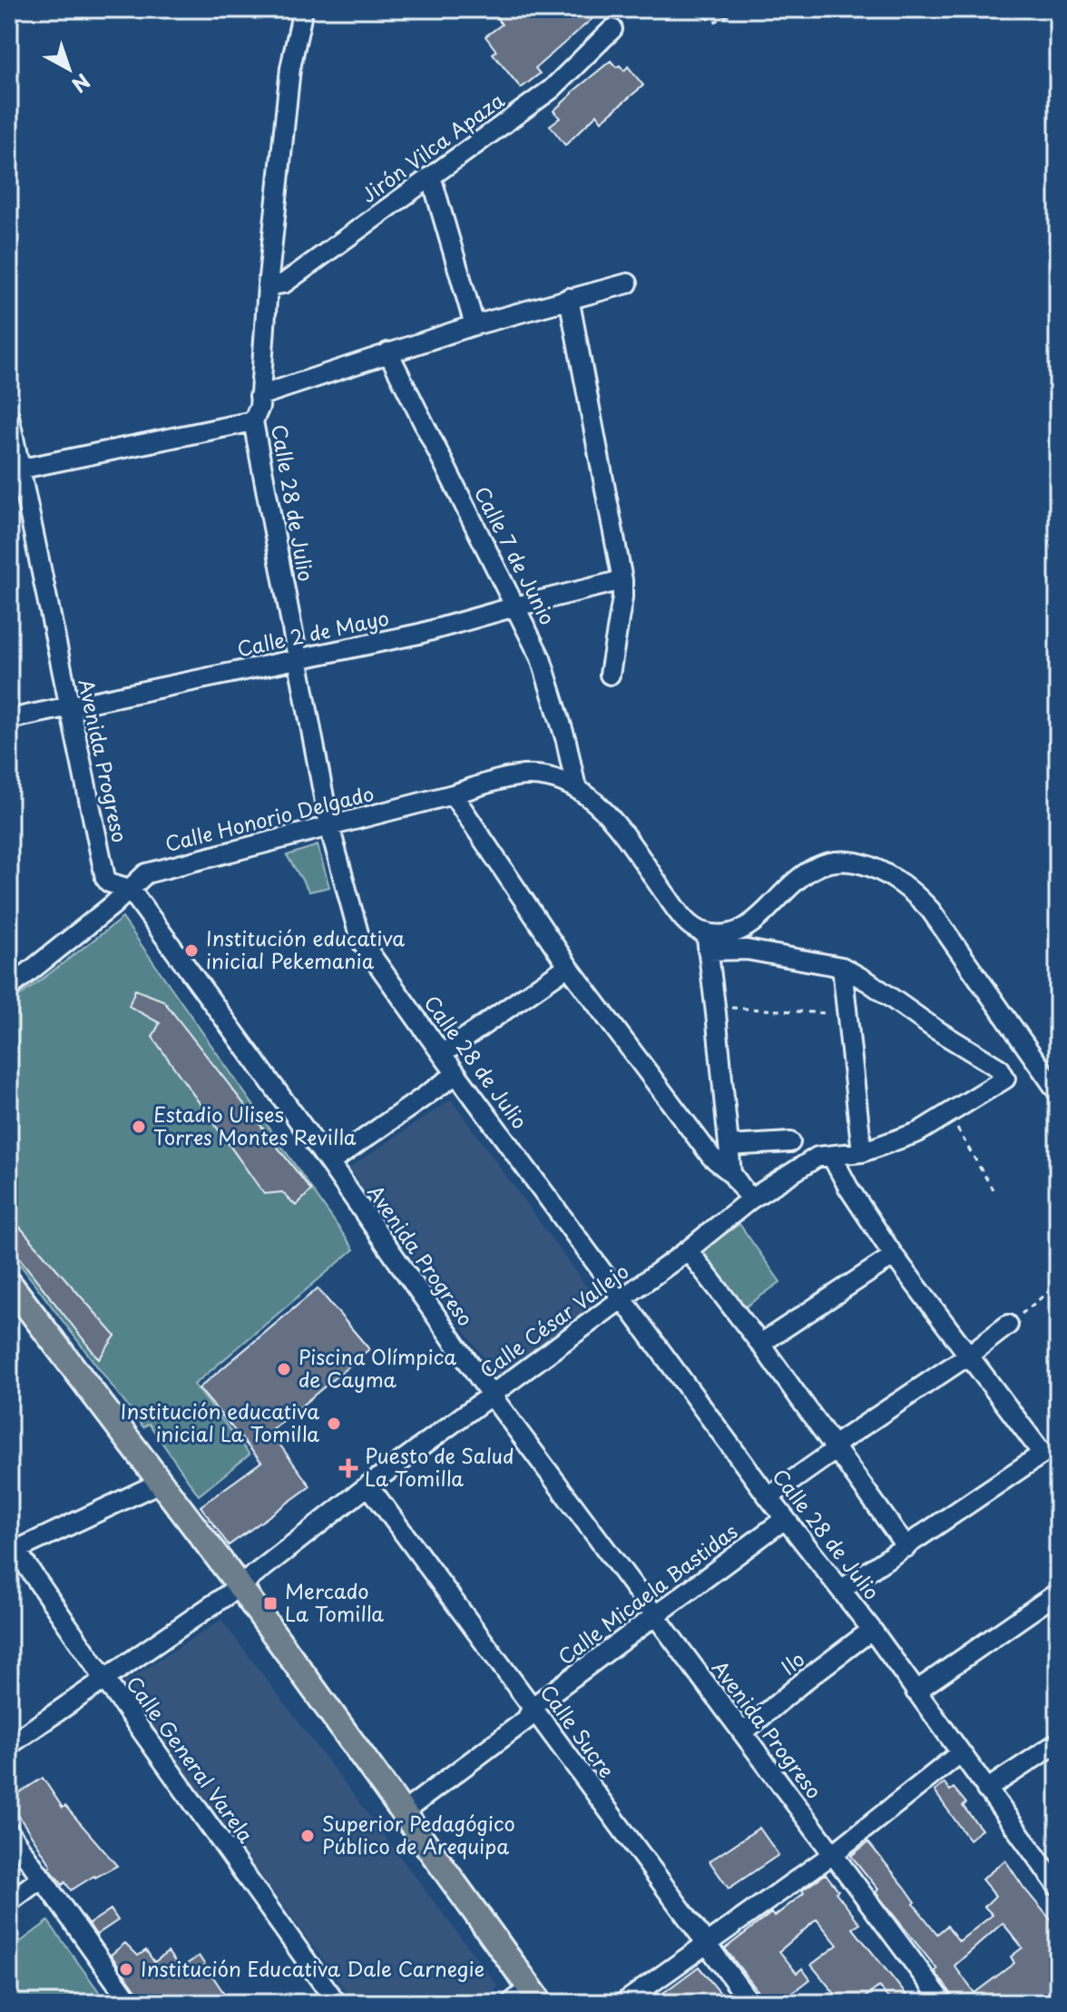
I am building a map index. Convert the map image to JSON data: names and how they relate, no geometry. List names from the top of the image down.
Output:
{
  "streets": {
    "street": [
      "Jirón Vilca Apaza",
      "Calle 28 de Julio",
      "Calle 7 de Junio",
      "Calle 2 de Mayo",
      "Avenida Progreso",
      "Calle Honorio Delgado",
      "Calle César Vallejo",
      "Calle Micaela Bastidas",
      "Ilo",
      "Calle Sucre",
      "Calle General Varela"
    ]
  },
  "crossings": [
    ["Jirón Vilca Apaza", "Calle 28 de Julio"],
    ["Calle 28 de Julio", "Calle 2 de Mayo"],
    ["Calle 28 de Julio", "Calle Honorio Delgado"],
    ["Calle 28 de Julio", "Calle César Vallejo"],
    ["Calle 28 de Julio", "Calle Micaela Bastidas"],
    ["Calle 28 de Julio", "Ilo"],
    ["Calle 7 de Junio", "Calle 2 de Mayo"],
    ["Calle 7 de Junio", "Calle Honorio Delgado"],
    ["Calle 2 de Mayo", "Avenida Progreso"],
    ["Avenida Progreso", "Calle Honorio Delgado"],
    ["Avenida Progreso", "Calle César Vallejo"],
    ["Avenida Progreso", "Calle Micaela Bastidas"],
    ["Avenida Progreso", "Ilo"],
    ["Calle César Vallejo", "Calle Sucre"],
    ["Calle César Vallejo", "Calle General Varela"],
    ["Calle Micaela Bastidas", "Calle Sucre"]
  ],
  "places": {
    "other": [
      "Institución educativa inicial Pekemania",
      "Estadio Ulises Torres Montes Revilla",
      "Piscina Olímpica de Cayma",
      "Institución educativa inicial La Tomilla",
      "Superior Pedagógico Público de Arequipa",
      "Institución Educativa Dale Carnegie"
    ],
    "health": ["Puesto de Salud La Tomilla"],
    "transit": ["Mercado La Tomilla"]
  },
  "north": "bottom right"
}
